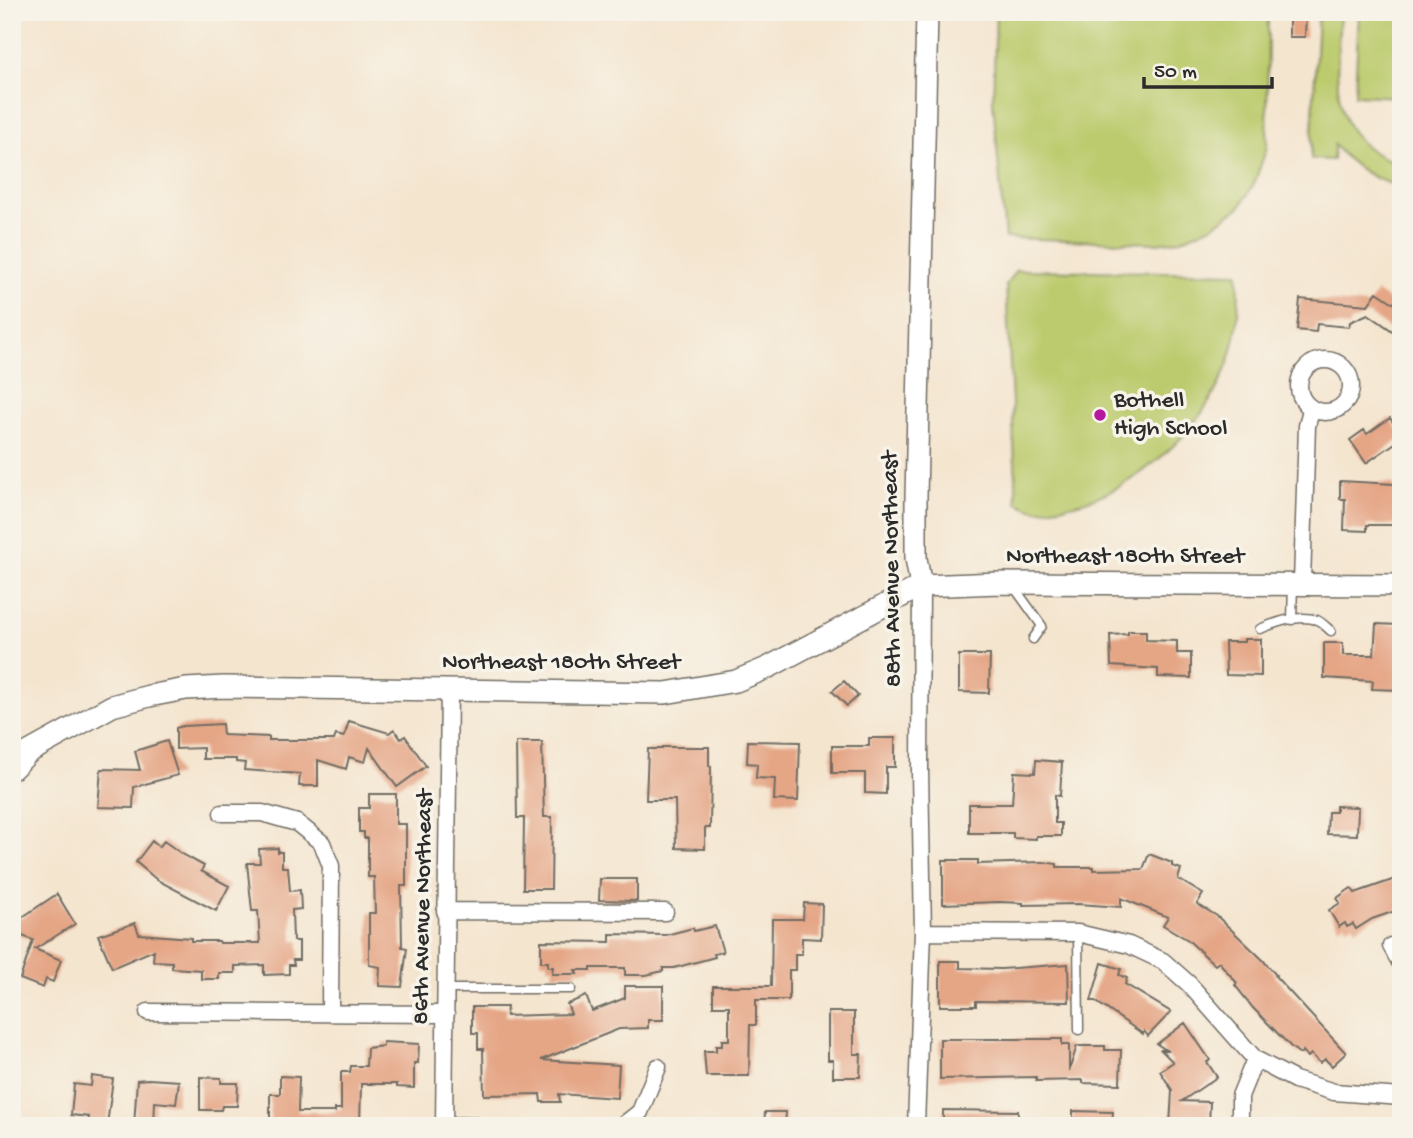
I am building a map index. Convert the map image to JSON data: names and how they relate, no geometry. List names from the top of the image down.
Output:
{
  "streets": {
    "street": ["Northeast 180th Street", "88th Avenue Northeast", "86th Avenue Northeast"]
  },
  "crossings": [
    ["Northeast 180th Street", "88th Avenue Northeast"],
    ["Northeast 180th Street", "86th Avenue Northeast"]
  ],
  "places": ["Bothell High School"],
  "scale_bar": "50 m"
}
